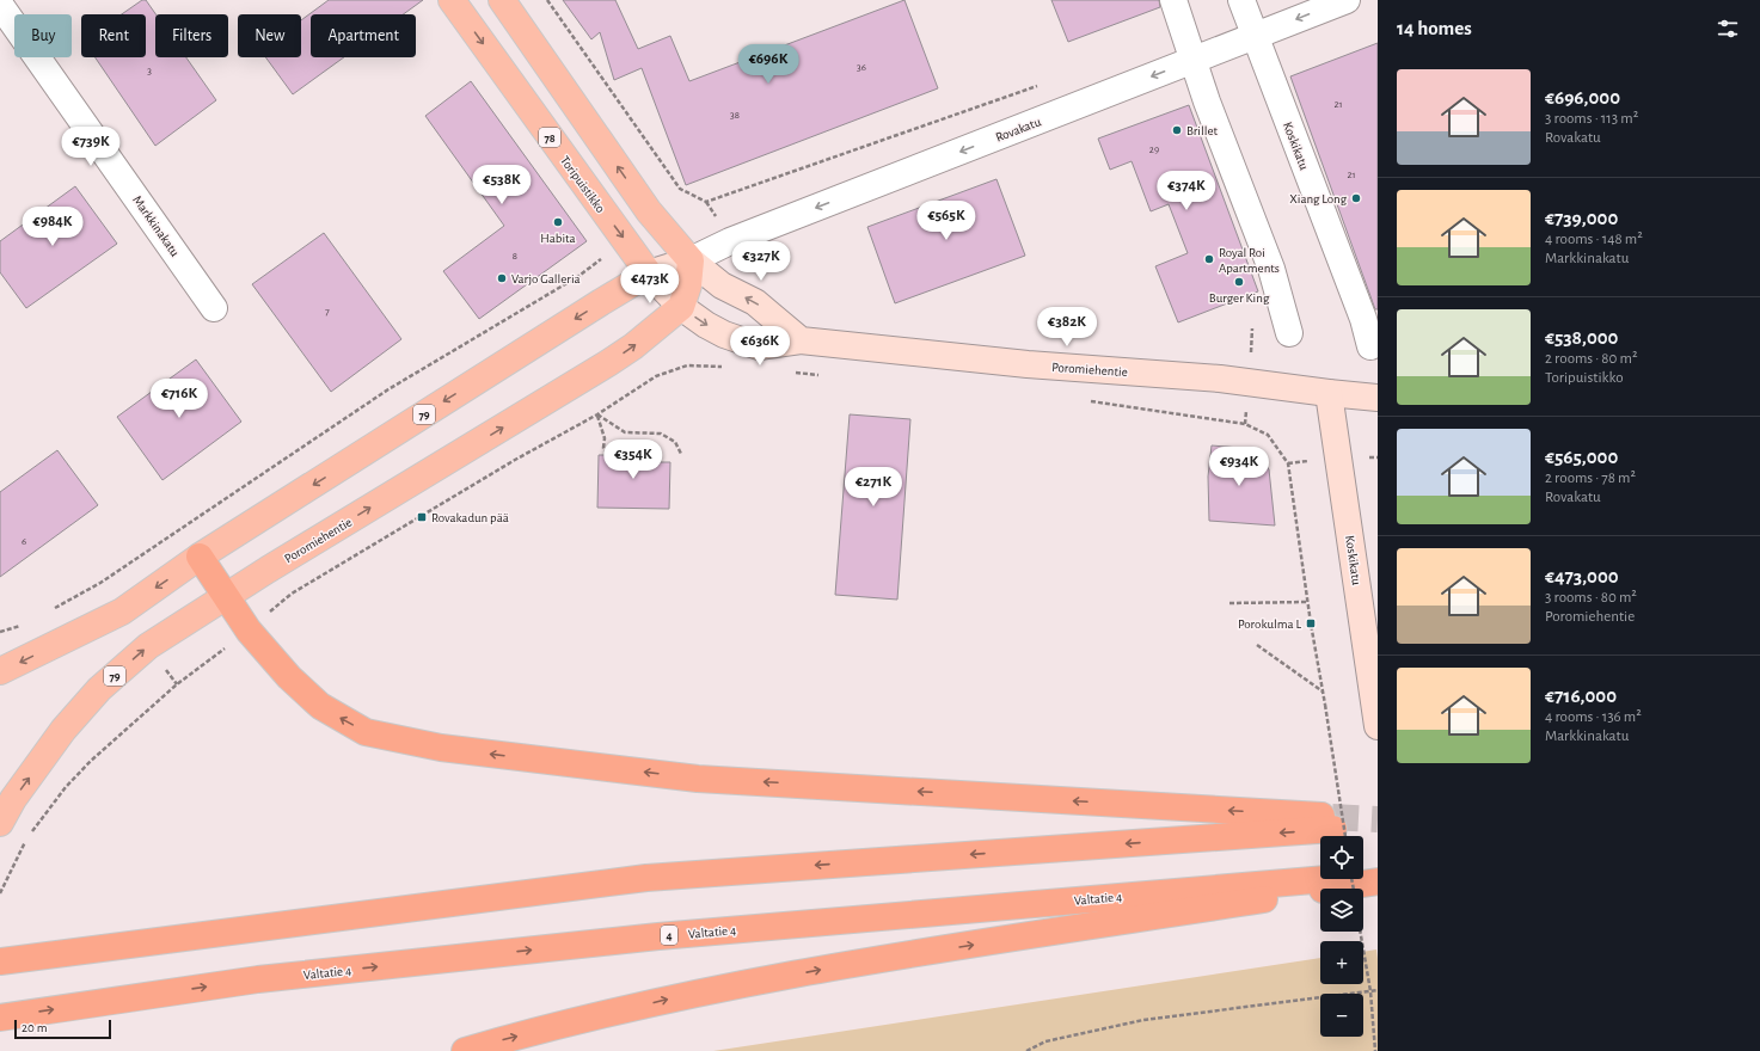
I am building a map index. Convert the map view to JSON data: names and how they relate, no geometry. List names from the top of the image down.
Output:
{
  "streets": {
    "highway": ["Valtatie 4", "4"],
    "main road": [
      "78",
      "Koskikatu",
      "Toripuistikko",
      "Poromiehentie",
      "79"
    ],
    "street": ["Rovakatu", "Markkinakatu"]
  },
  "crossings": [
    ["Rovakatu", "Koskikatu"],
    ["Koskikatu", "Poromiehentie"],
    ["Toripuistikko", "Poromiehentie"],
    ["Toripuistikko", "79"],
    ["Poromiehentie", "79"]
  ],
  "one_way": ["Rovakatu"],
  "places": {
    "other": [
      "Brillet",
      "Xiang Long",
      "Habita",
      "Royal Roi Apartments",
      "Varjo Galleria",
      "Burger King"
    ],
    "transit": ["Rovakadun pää", "Porokulma L"]
  },
  "house_numbers": [
    "36",
    "3",
    "21",
    "38",
    "29",
    "21",
    "8",
    "7",
    "6"
  ],
  "scale_bar": "20 m",
  "page": {
    "heading": "14 homes",
    "chip": [
      "Buy",
      "Rent",
      "Filters",
      "New",
      "Apartment"
    ],
    "price": [
      "€696K",
      "€739K",
      "€538K",
      "€374K",
      "€565K",
      "€984K",
      "€327K",
      "€473K",
      "€382K",
      "€636K",
      "€716K",
      "€354K",
      "€934K",
      "€271K"
    ],
    "list": [
      {
        "name": "€696,000",
        "note": "3 rooms · 113 m² · Rovakatu"
      },
      {
        "name": "€739,000",
        "note": "4 rooms · 148 m² · Markkinakatu"
      },
      {
        "name": "€538,000",
        "note": "2 rooms · 80 m² · Toripuistikko"
      },
      {
        "name": "€565,000",
        "note": "2 rooms · 78 m² · Rovakatu"
      },
      {
        "name": "€473,000",
        "note": "3 rooms · 80 m² · Poromiehentie"
      },
      {
        "name": "€716,000",
        "note": "4 rooms · 136 m² · Markkinakatu"
      }
    ],
    "map_buttons": ["+", "−"],
    "scale": "20 m"
  }
}
